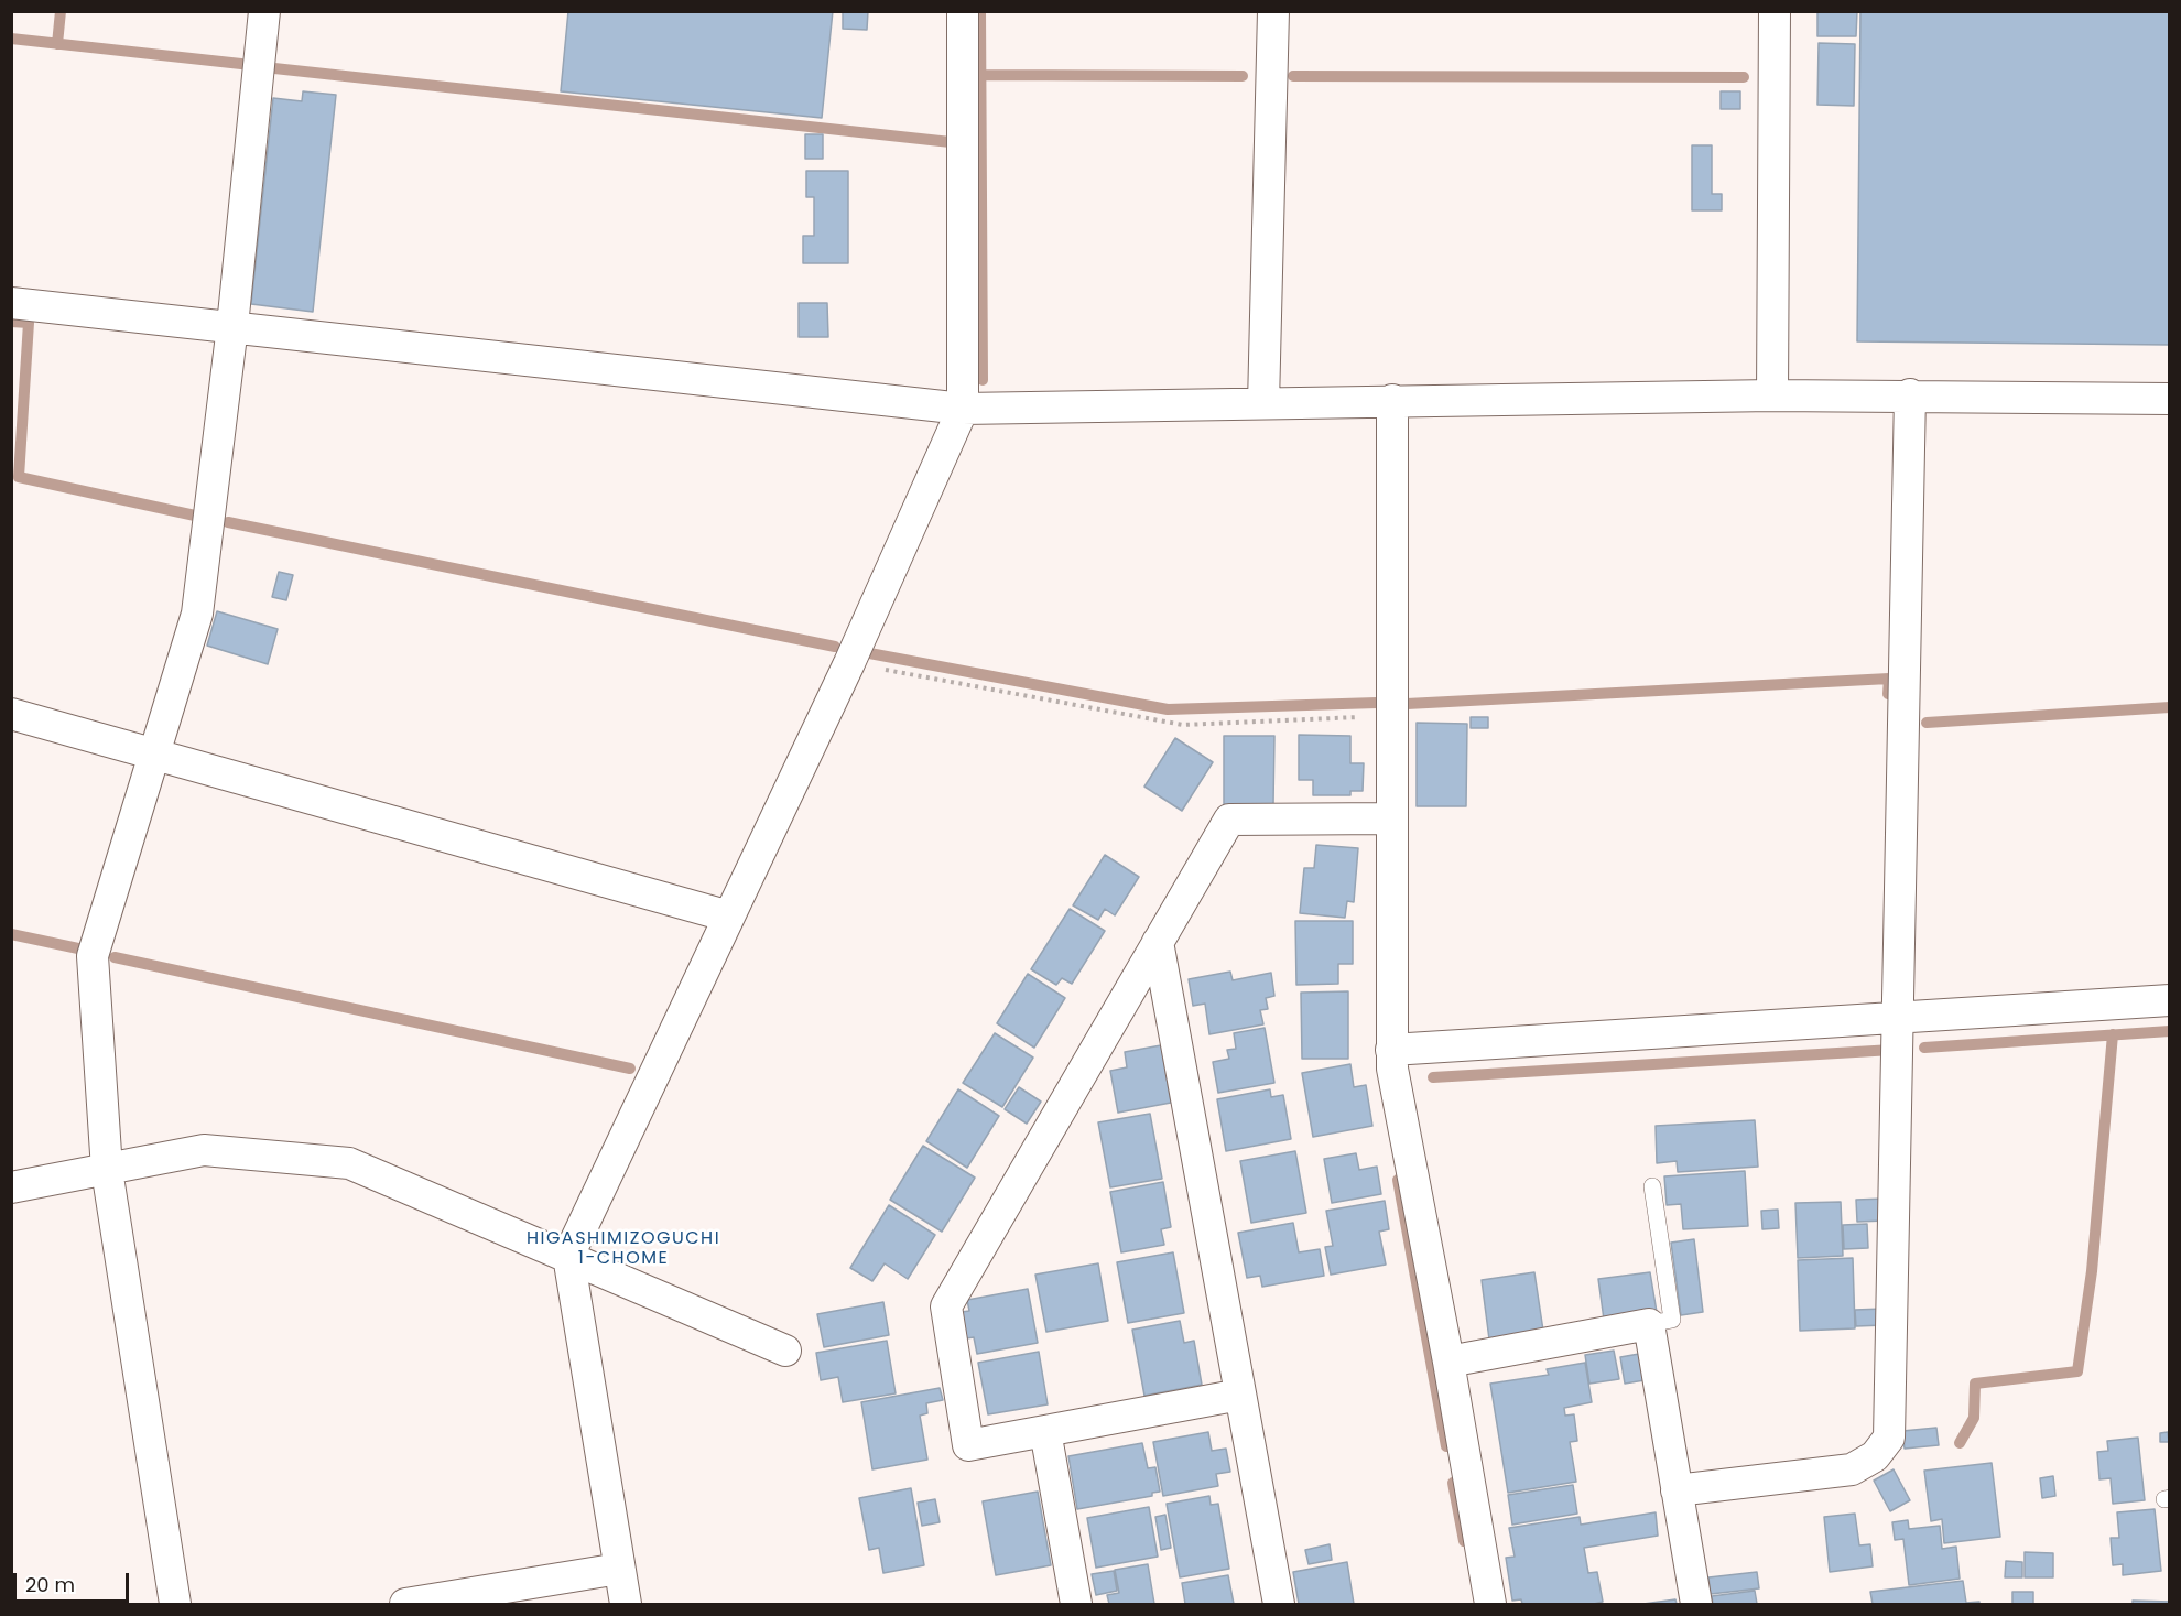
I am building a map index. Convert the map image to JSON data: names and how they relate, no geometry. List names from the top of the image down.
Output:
{
  "districts": ["HIGASHIMIZOGUCHI 1-CHOME"],
  "scale_bar": "20 m"
}
